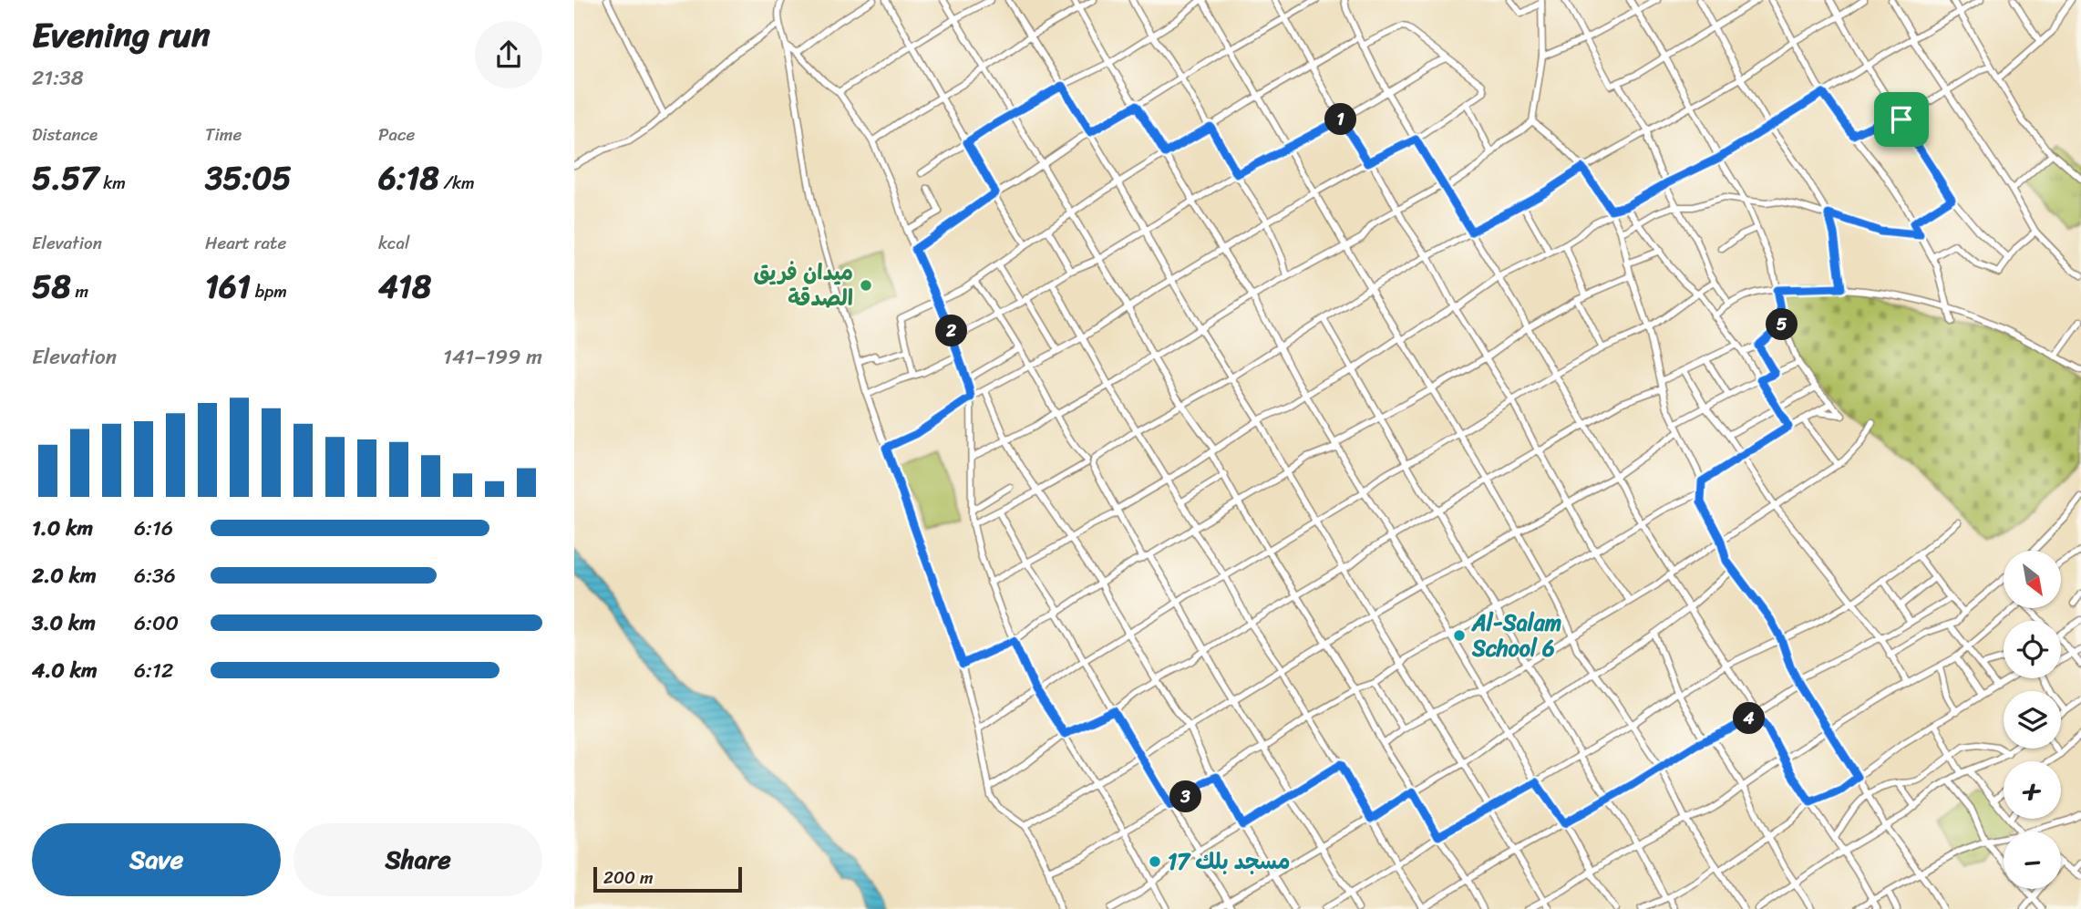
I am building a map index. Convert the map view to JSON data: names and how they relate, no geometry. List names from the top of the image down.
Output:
{
  "places": ["ميدان فريق الصدقة", "Al-Salam School 6", "مسجد بلك 17"],
  "scale_bar": "200 m",
  "north": "bottom right",
  "page": {
    "heading": ["Evening run", "21:38"],
    "pins": [
      "1",
      "5",
      "2",
      "4",
      "3"
    ],
    "stats": [
      ["Distance", "5.57 km"],
      ["Time", "35:05"],
      ["Pace", "6:18 /km"],
      ["Elevation", "58 m"],
      ["Heart rate", "161 bpm"],
      ["kcal", "418"]
    ],
    "chart": ["Elevation", "141–199 m"],
    "list": [
      {
        "name": "1.0 km",
        "note": "6:16"
      },
      {
        "name": "2.0 km",
        "note": "6:36"
      },
      {
        "name": "3.0 km",
        "note": "6:00"
      },
      {
        "name": "4.0 km",
        "note": "6:12"
      }
    ],
    "map_buttons": ["+", "−"],
    "buttons": ["Save", "Share"],
    "scale": "200 m"
  }
}
